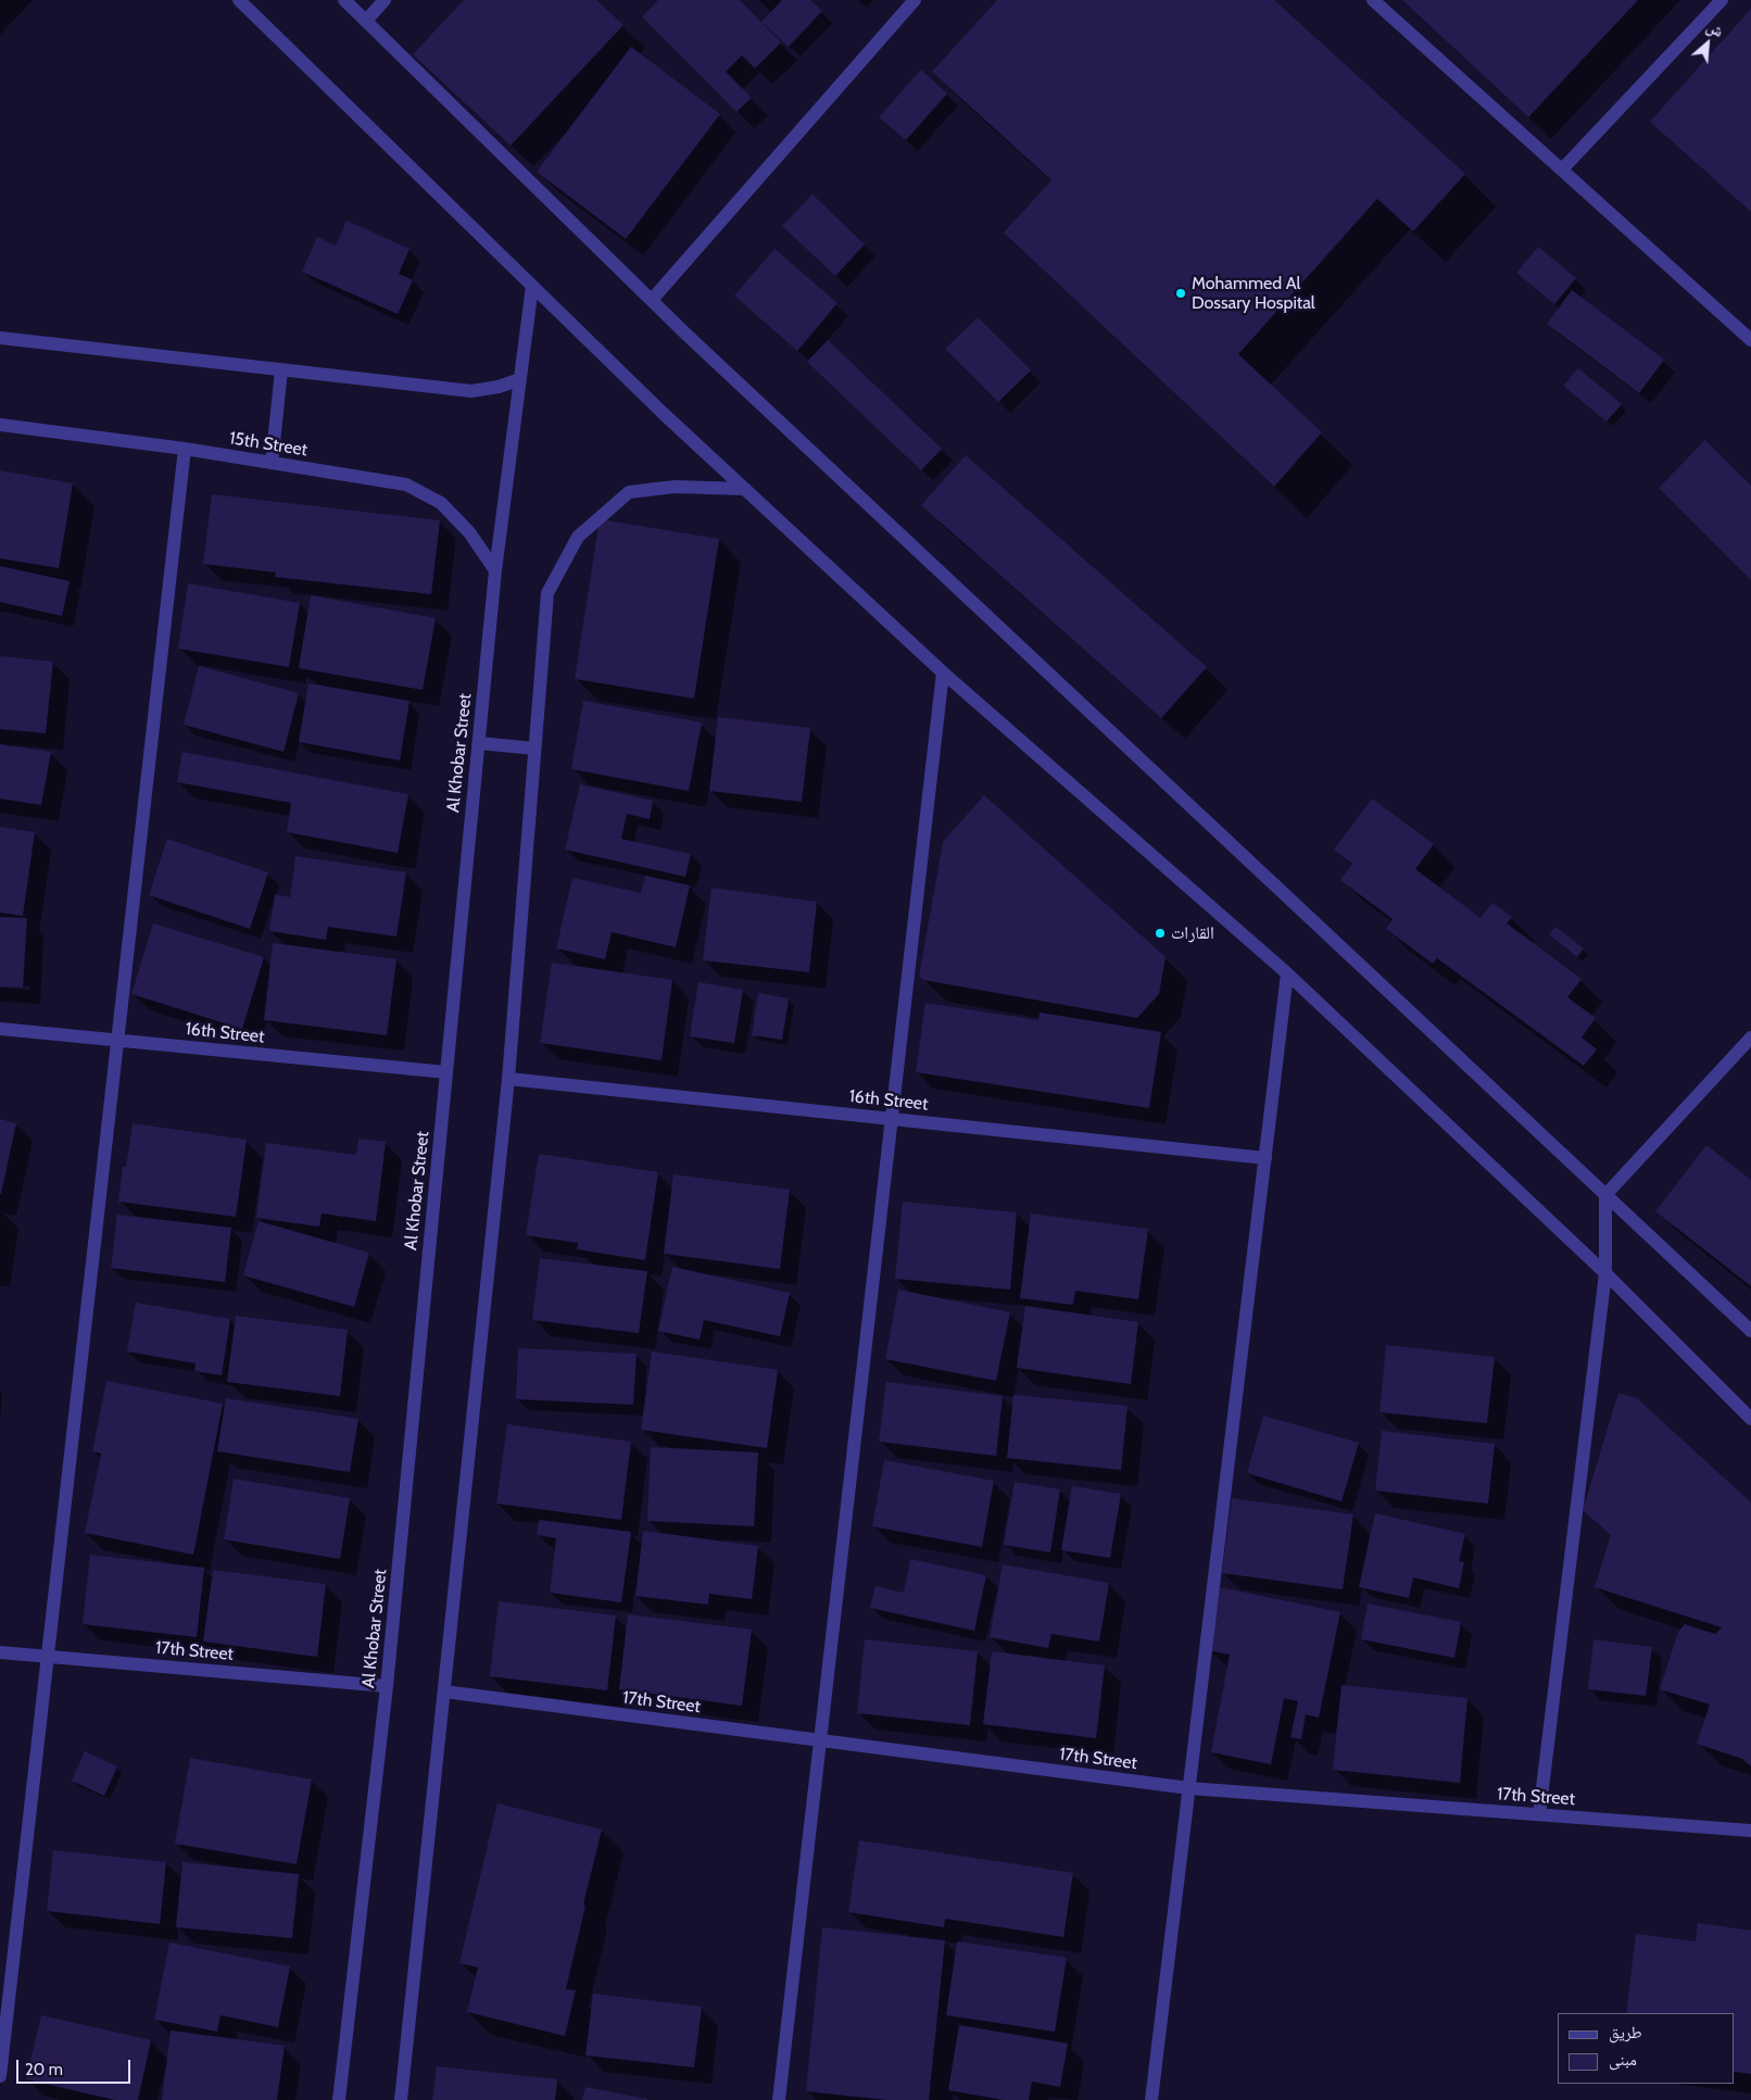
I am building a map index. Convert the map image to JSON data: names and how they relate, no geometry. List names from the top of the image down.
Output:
{
  "streets": {
    "street": [
      "15th Street",
      "Al Khobar Street",
      "16th Street",
      "17th Street"
    ]
  },
  "crossings": [
    ["15th Street", "Al Khobar Street"],
    ["Al Khobar Street", "16th Street"],
    ["Al Khobar Street", "17th Street"]
  ],
  "places": ["Mohammed Al Dossary Hospital", "القارات"],
  "legend": ["طريق", "مبنى"],
  "scale_bar": "20 m",
  "north": "top right"
}
